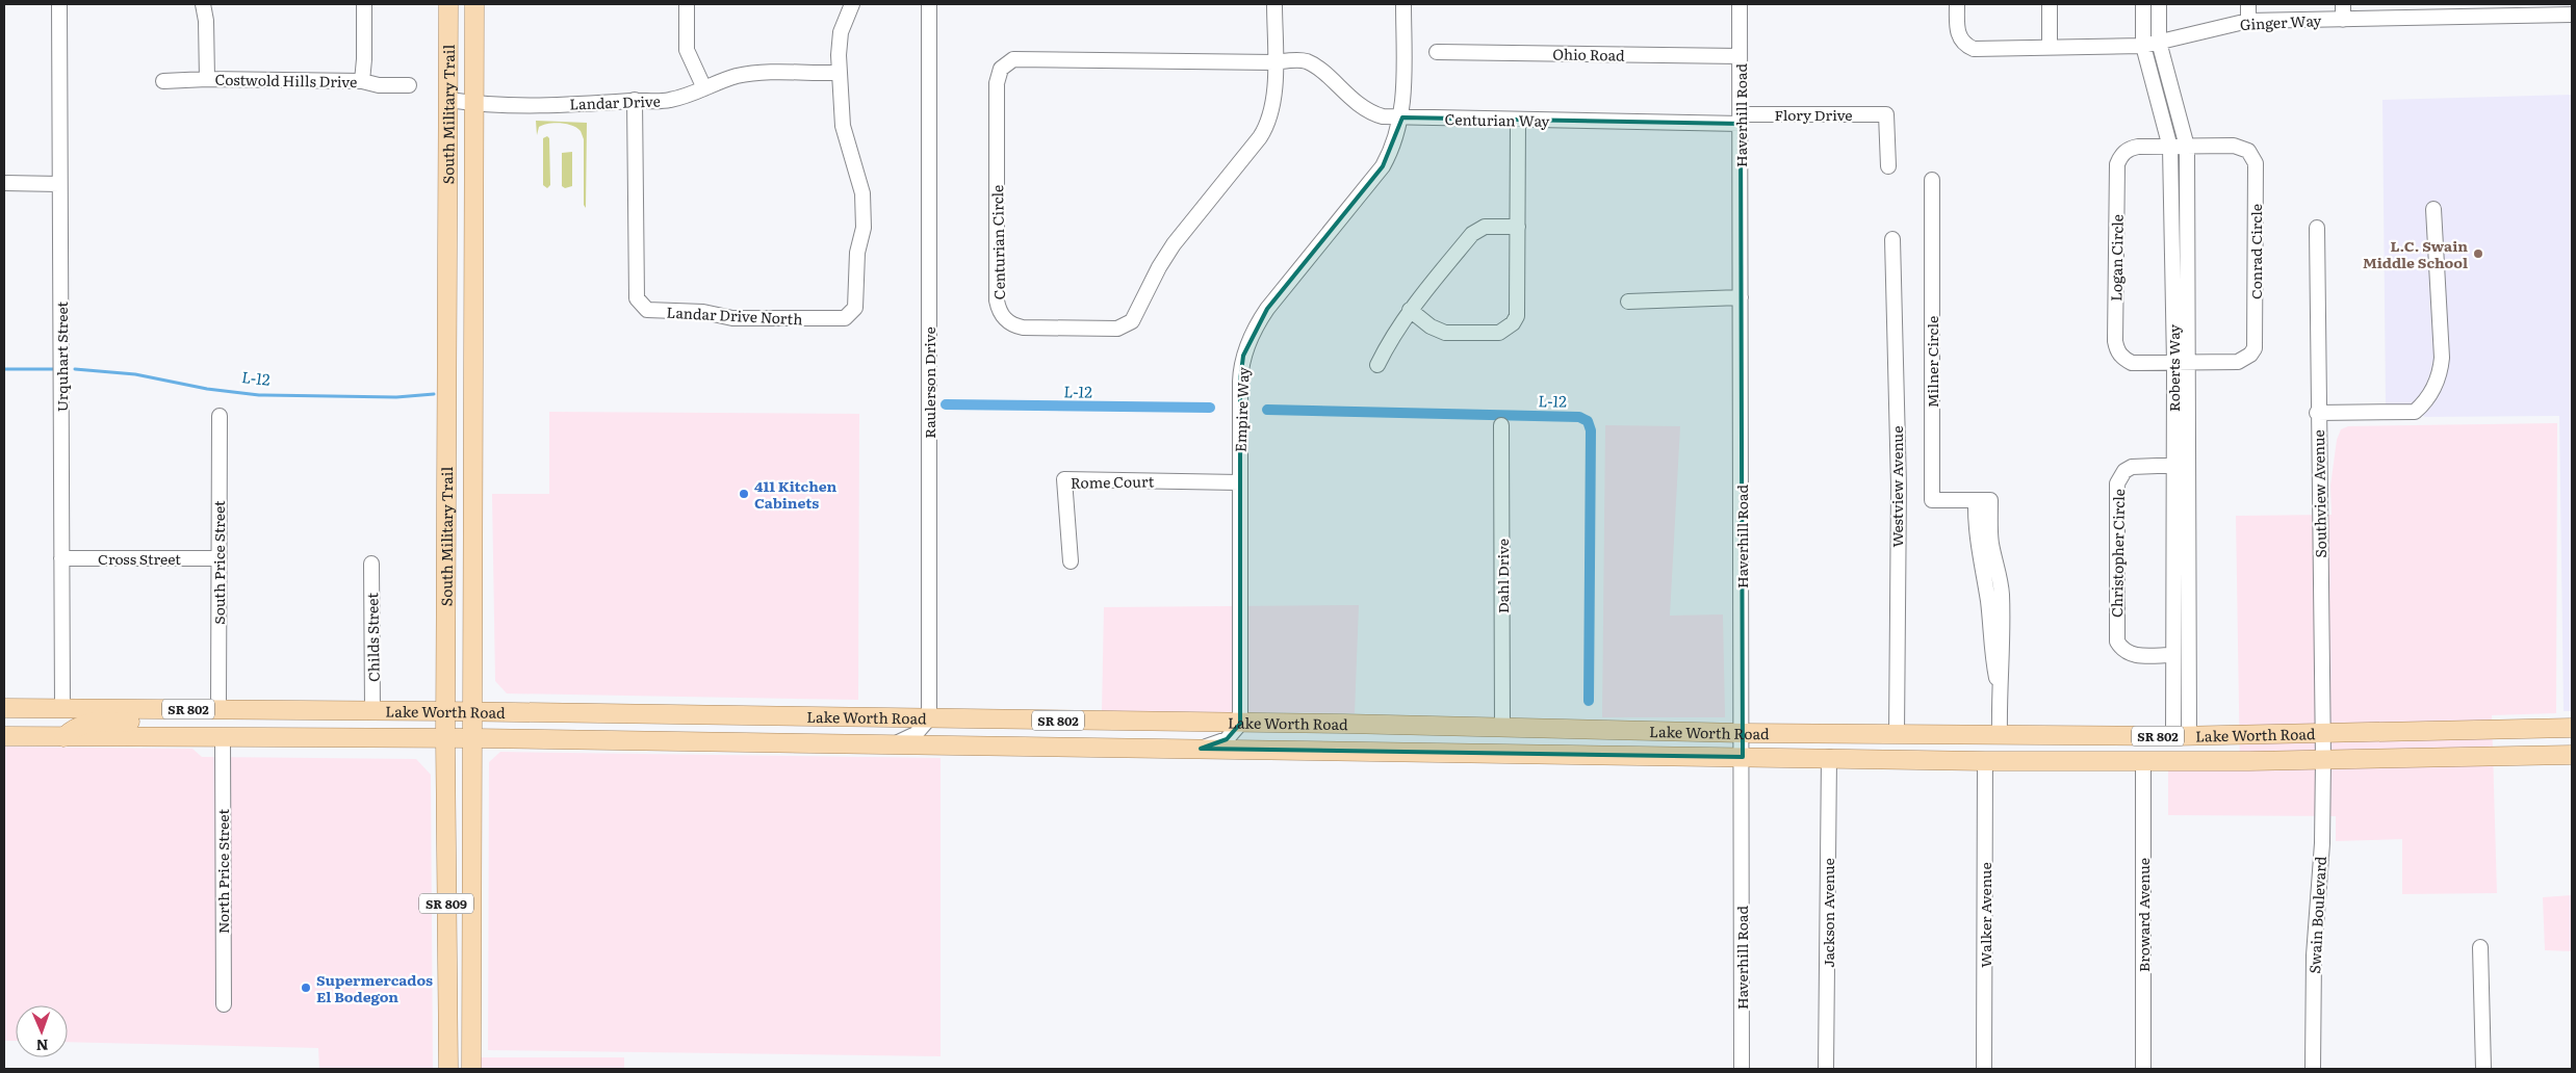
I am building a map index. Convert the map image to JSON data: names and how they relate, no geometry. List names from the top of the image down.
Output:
{
  "streets": {
    "main road": [
      "South Military Trail",
      "SR 802",
      "Lake Worth Road",
      "SR 809"
    ],
    "street": [
      "Ginger Way",
      "Ohio Road",
      "Costwold Hills Drive",
      "Landar Drive",
      "Flory Drive",
      "Haverhill Road",
      "Centurian Way",
      "Centurian Circle",
      "Conrad Circle",
      "Logan Circle",
      "Landar Drive North",
      "Urquhart Street",
      "Milner Circle",
      "Roberts Way",
      "Raulerson Drive",
      "Empire Way",
      "Rome Court",
      "Westview Avenue",
      "Southview Avenue",
      "Christopher Circle",
      "Cross Street",
      "South Price Street",
      "Dahl Drive",
      "Childs Street",
      "North Price Street",
      "Jackson Avenue",
      "Walker Avenue",
      "Broward Avenue",
      "Swain Boulevard"
    ]
  },
  "crossings": [
    ["Ginger Way", "Roberts Way"],
    ["Ohio Road", "Haverhill Road"],
    ["Landar Drive", "South Military Trail"],
    ["Landar Drive", "Landar Drive North"],
    ["Flory Drive", "Haverhill Road"],
    ["Flory Drive", "Centurian Way"],
    ["South Military Trail", "Lake Worth Road"],
    ["Haverhill Road", "Centurian Way"],
    ["Haverhill Road", "Lake Worth Road"],
    ["Centurian Way", "Centurian Circle"],
    ["Centurian Way", "Empire Way"],
    ["Conrad Circle", "Logan Circle"],
    ["Conrad Circle", "Roberts Way"],
    ["Logan Circle", "Roberts Way"],
    ["Urquhart Street", "Cross Street"],
    ["Urquhart Street", "Lake Worth Road"],
    ["Milner Circle", "Lake Worth Road"],
    ["Roberts Way", "Christopher Circle"],
    ["Roberts Way", "Lake Worth Road"],
    ["Raulerson Drive", "Lake Worth Road"],
    ["Empire Way", "Rome Court"],
    ["Empire Way", "Lake Worth Road"],
    ["Westview Avenue", "Lake Worth Road"],
    ["Southview Avenue", "Lake Worth Road"],
    ["Southview Avenue", "Swain Boulevard"],
    ["Cross Street", "South Price Street"],
    ["South Price Street", "Lake Worth Road"],
    ["Dahl Drive", "Lake Worth Road"],
    ["Childs Street", "Lake Worth Road"],
    ["Lake Worth Road", "North Price Street"],
    ["Lake Worth Road", "Jackson Avenue"],
    ["Lake Worth Road", "Walker Avenue"],
    ["Lake Worth Road", "Broward Avenue"],
    ["Lake Worth Road", "Swain Boulevard"]
  ],
  "water": ["L-12"],
  "places": ["L.C. Swain Middle School", "411 Kitchen Cabinets", "Supermercados El Bodegon"],
  "north": "bottom"
}
